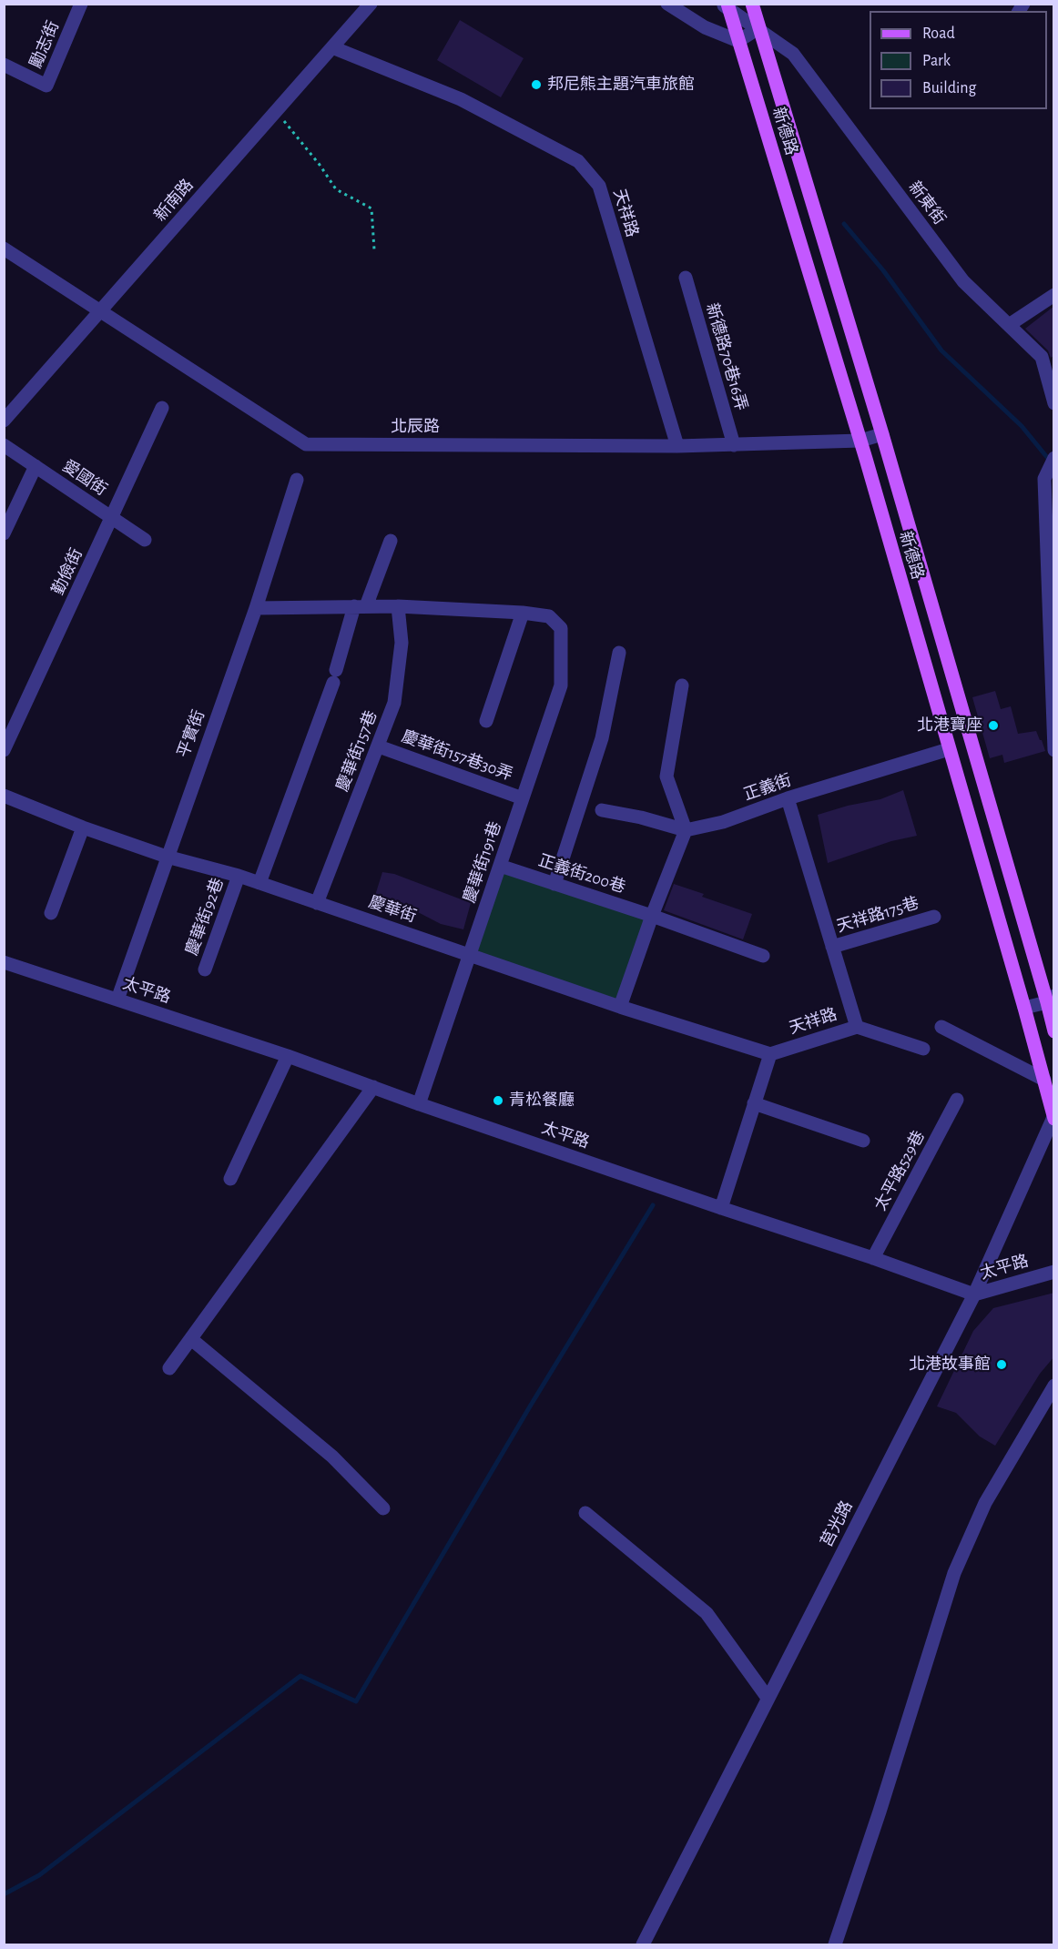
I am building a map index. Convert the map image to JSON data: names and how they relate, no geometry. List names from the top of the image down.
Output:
{
  "streets": {
    "main road": ["新德路"],
    "street": [
      "勵志街",
      "新南路",
      "新東街",
      "天祥路",
      "新德路70巷16弄",
      "北辰路",
      "愛國街",
      "勤儉街",
      "平實街",
      "慶華街157巷",
      "慶華街157巷30弄",
      "正義街",
      "慶華街191巷",
      "正義街200巷",
      "慶華街",
      "天祥路175巷",
      "慶華街92巷",
      "太平路",
      "太平路529巷",
      "莒光路"
    ]
  },
  "crossings": [
    ["新德路", "新東街"],
    ["新德路", "北辰路"],
    ["新德路", "正義街"],
    ["新德路", "莒光路"],
    ["新南路", "天祥路"],
    ["新南路", "北辰路"],
    ["天祥路", "北辰路"],
    ["天祥路", "正義街"],
    ["天祥路", "慶華街"],
    ["天祥路", "天祥路175巷"],
    ["新德路70巷16弄", "北辰路"],
    ["愛國街", "勤儉街"],
    ["平實街", "慶華街"],
    ["平實街", "太平路"],
    ["慶華街157巷", "慶華街157巷30弄"],
    ["慶華街157巷", "慶華街"],
    ["慶華街157巷30弄", "慶華街191巷"],
    ["慶華街191巷", "正義街200巷"],
    ["慶華街191巷", "慶華街"],
    ["慶華街191巷", "太平路"],
    ["慶華街", "慶華街92巷"],
    ["太平路", "太平路529巷"],
    ["太平路", "莒光路"]
  ],
  "places": [
    "邦尼熊主題汽車旅館",
    "北港寶座",
    "青松餐廳",
    "北港故事館"
  ],
  "legend": ["Road", "Park", "Building"]
}
